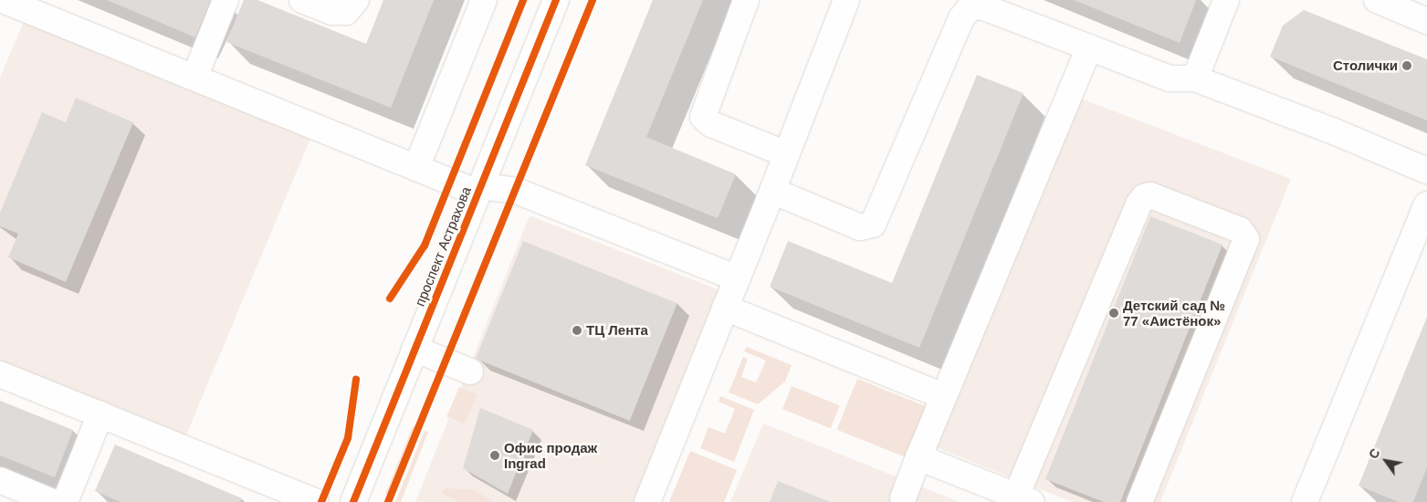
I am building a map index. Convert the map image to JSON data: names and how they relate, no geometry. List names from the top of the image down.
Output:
{
  "streets": {
    "street": ["проспект Астрахова"]
  },
  "places": [
    "Столички",
    "Детский сад № 77 «Аистёнок»",
    "ТЦ Лента",
    "Офис продаж Ingrad"
  ],
  "north": "top left"
}
